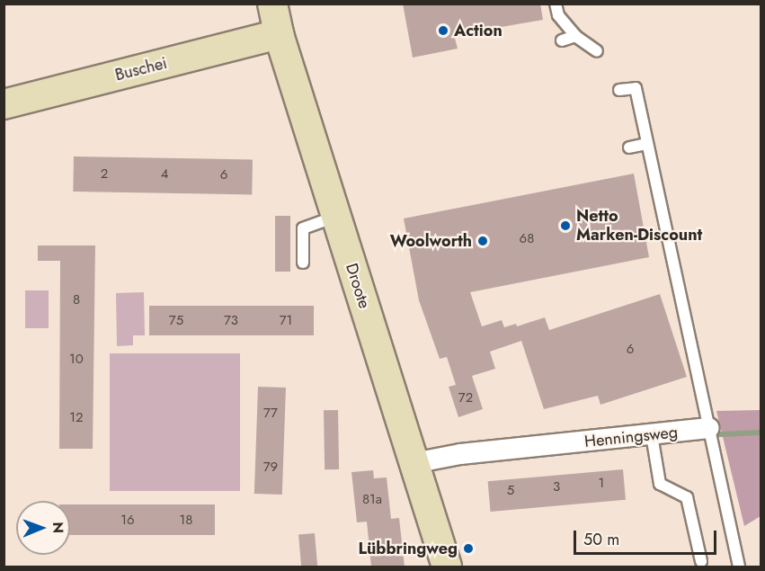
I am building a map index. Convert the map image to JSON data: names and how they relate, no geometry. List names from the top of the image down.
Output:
{
  "streets": {
    "street": ["Buschei", "Droote", "Henningsweg"]
  },
  "crossings": [
    ["Buschei", "Droote"],
    ["Droote", "Henningsweg"]
  ],
  "places": [
    "Action",
    "Netto Marken-Discount",
    "Woolworth",
    "Lübbringweg"
  ],
  "house_numbers": [
    "2",
    "4",
    "6",
    "68",
    "8",
    "75",
    "73",
    "71",
    "6",
    "10",
    "72",
    "77",
    "12",
    "79",
    "1",
    "3",
    "5",
    "81a",
    "16",
    "18"
  ],
  "scale_bar": "50 m",
  "north": "right"
}
